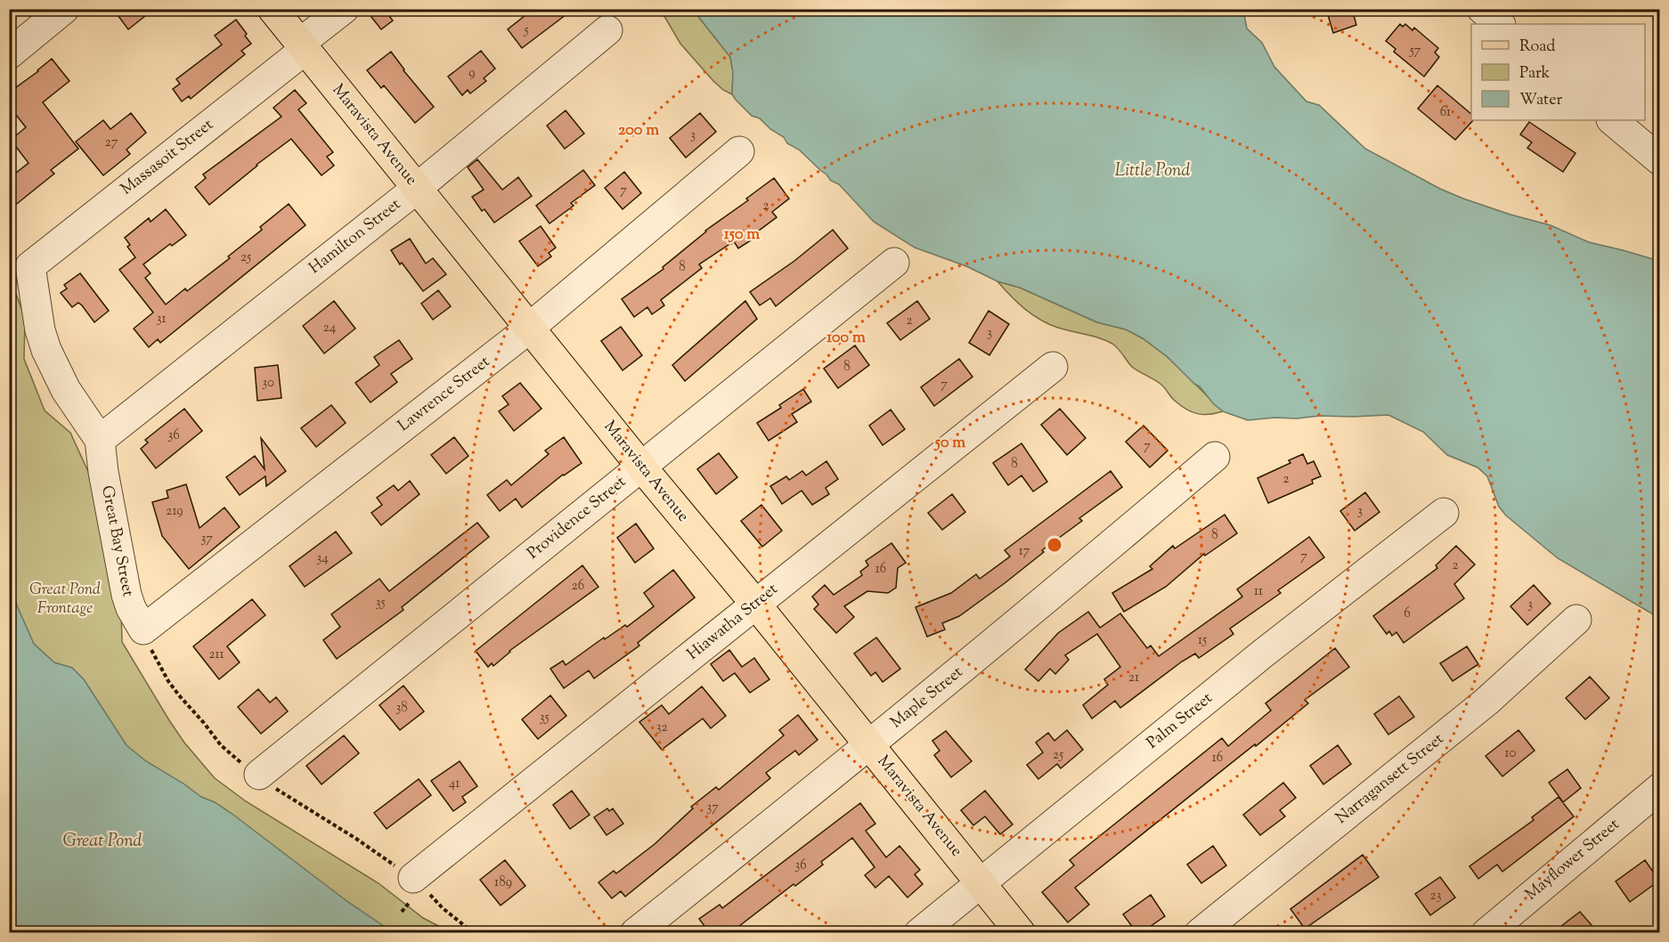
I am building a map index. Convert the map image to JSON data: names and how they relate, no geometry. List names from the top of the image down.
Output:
{
  "streets": {
    "main road": ["Maravista Avenue"],
    "street": [
      "Massasoit Street",
      "Hamilton Street",
      "Lawrence Street",
      "Providence Street",
      "Great Bay Street",
      "Hiawatha Street",
      "Maple Street",
      "Palm Street",
      "Narragansett Street",
      "Mayflower Street"
    ]
  },
  "crossings": [
    ["Maravista Avenue", "Massasoit Street"],
    ["Maravista Avenue", "Hamilton Street"],
    ["Maravista Avenue", "Lawrence Street"],
    ["Maravista Avenue", "Providence Street"],
    ["Maravista Avenue", "Hiawatha Street"],
    ["Maravista Avenue", "Maple Street"],
    ["Maravista Avenue", "Palm Street"],
    ["Massasoit Street", "Great Bay Street"],
    ["Hamilton Street", "Great Bay Street"],
    ["Lawrence Street", "Great Bay Street"]
  ],
  "water": ["Little Pond", "Great Pond"],
  "parks": ["Great Pond Frontage"],
  "house_numbers": [
    "5",
    "57",
    "9",
    "61",
    "3",
    "27",
    "7",
    "2",
    "25",
    "8",
    "31",
    "2",
    "24",
    "3",
    "8",
    "30",
    "7",
    "36",
    "7",
    "8",
    "2",
    "219",
    "3",
    "8",
    "37",
    "17",
    "7",
    "34",
    "2",
    "16",
    "26",
    "11",
    "35",
    "3",
    "6",
    "15",
    "211",
    "21",
    "38",
    "35",
    "32",
    "10",
    "25",
    "16",
    "41",
    "37",
    "36",
    "189",
    "23"
  ],
  "legend": ["Road", "Park", "Water"],
  "rings": [
    "200 m",
    "150 m",
    "100 m",
    "50 m"
  ]
}
